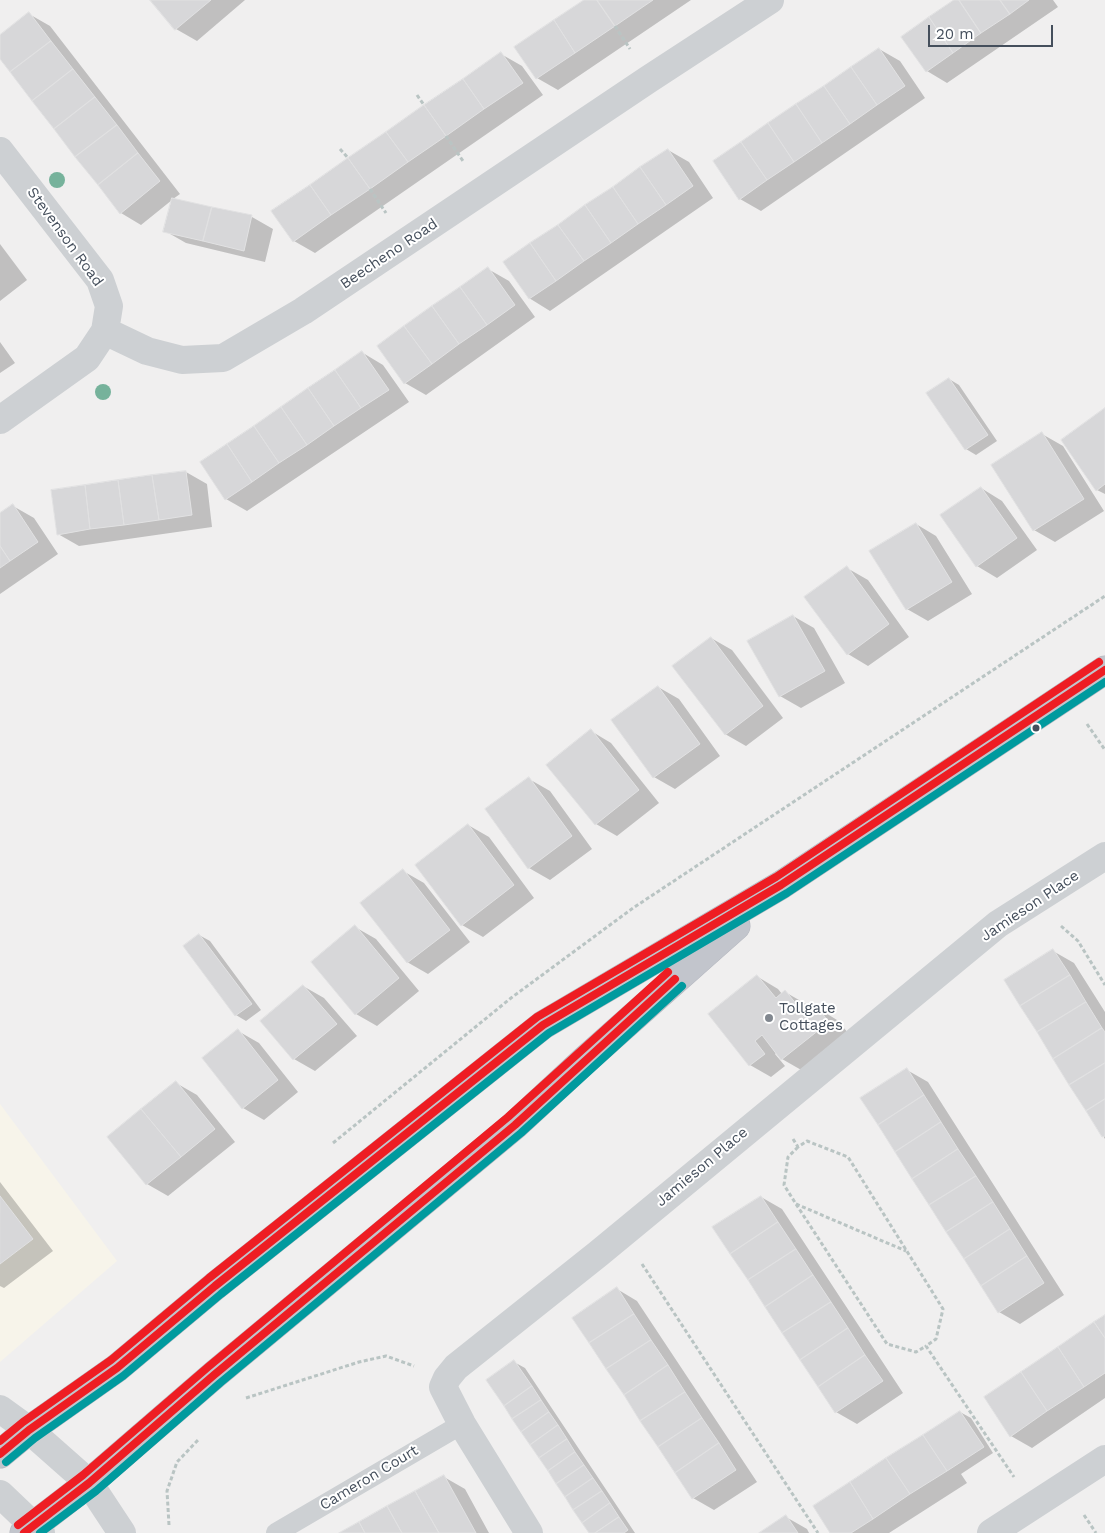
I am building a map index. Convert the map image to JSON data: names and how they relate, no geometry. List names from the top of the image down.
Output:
{
  "streets": {
    "street": ["Stevenson Road", "Beecheno Road", "Jamieson Place"],
    "lane": ["Cameron Court"]
  },
  "crossings": [
    ["Stevenson Road", "Beecheno Road"]
  ],
  "places": ["Tollgate Cottages"],
  "scale_bar": "20 m"
}
